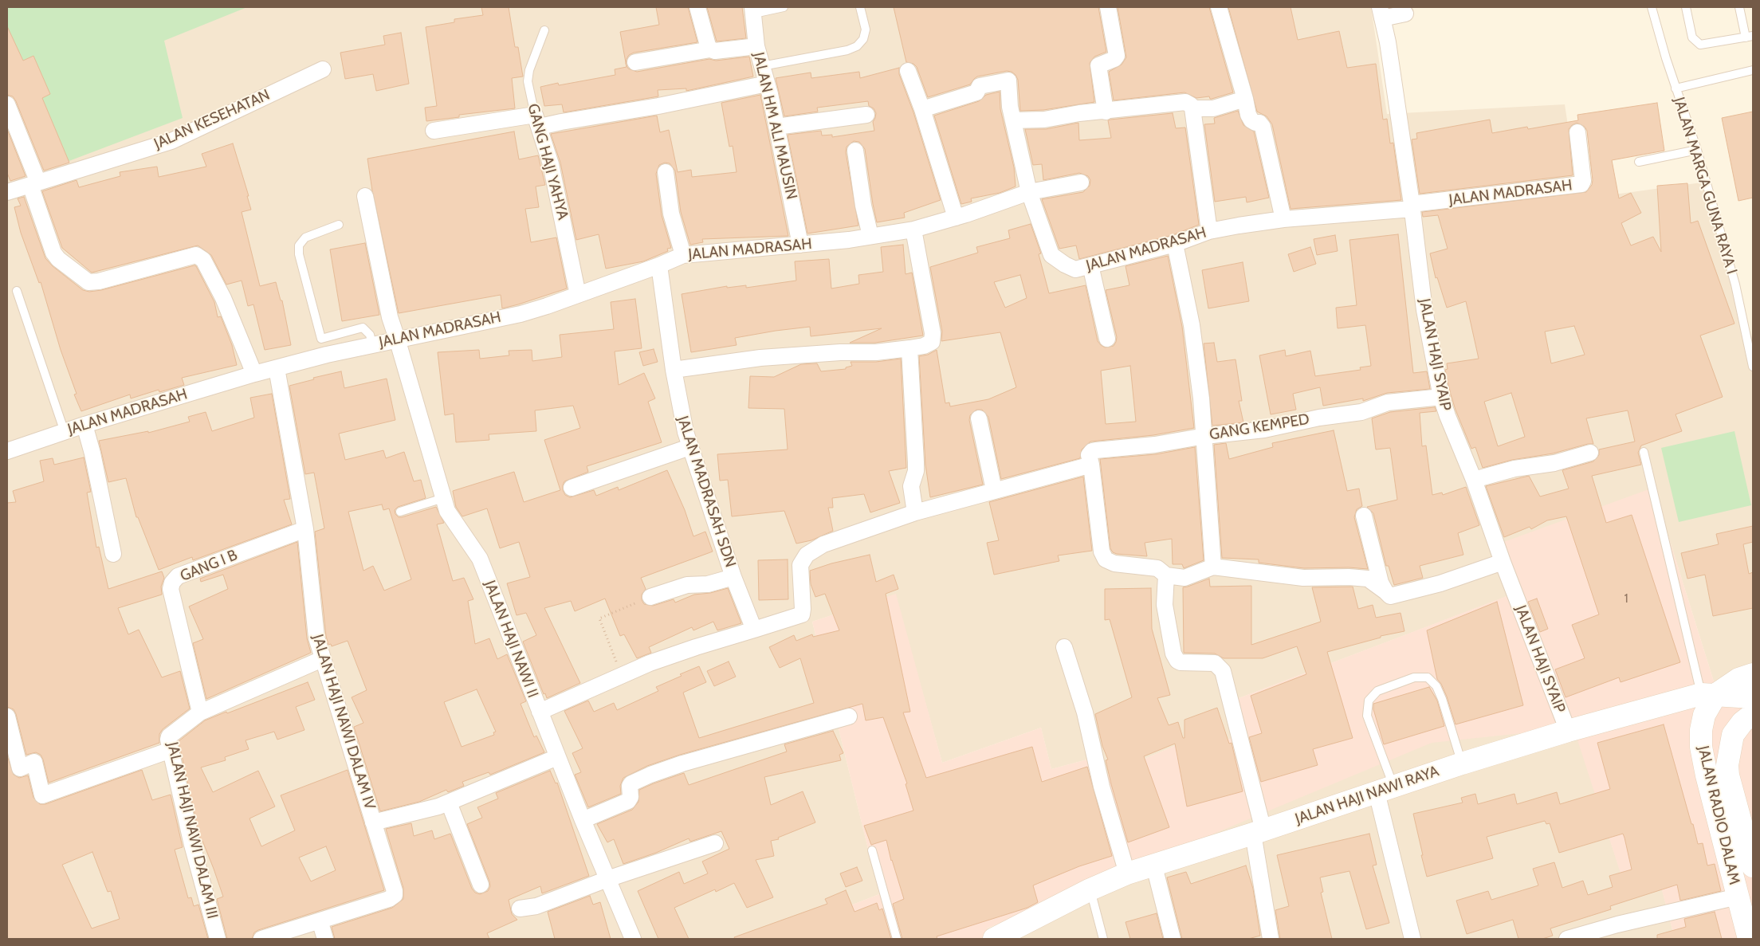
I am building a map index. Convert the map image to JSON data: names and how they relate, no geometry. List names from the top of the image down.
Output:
{
  "streets": {
    "street": [
      "JALAN KESEHATAN",
      "JALAN HM ALI MAUSIN",
      "GANG HAJI YAHYA",
      "JALAN MADRASAH",
      "JALAN HAJI SYAIP",
      "GANG KEMPED",
      "JALAN MADRASAH SDN",
      "GANG I B",
      "JALAN HAJI NAWI II",
      "JALAN HAJI NAWI DALAM IV",
      "JALAN HAJI NAWI RAYA",
      "JALAN RADIO DALAM",
      "JALAN HAJI NAWI DALAM III"
    ],
    "lane": ["JALAN MARGA GUNA RAYA I"]
  },
  "crossings": [
    ["JALAN HM ALI MAUSIN", "JALAN MADRASAH"],
    ["GANG HAJI YAHYA", "JALAN MADRASAH"],
    ["JALAN MADRASAH", "JALAN HAJI SYAIP"],
    ["JALAN MADRASAH", "JALAN MADRASAH SDN"],
    ["JALAN MADRASAH", "JALAN HAJI NAWI II"],
    ["JALAN MADRASAH", "JALAN HAJI NAWI DALAM IV"],
    ["JALAN HAJI SYAIP", "GANG KEMPED"],
    ["JALAN HAJI SYAIP", "JALAN HAJI NAWI RAYA"],
    ["GANG I B", "JALAN HAJI NAWI DALAM IV"],
    ["GANG I B", "JALAN HAJI NAWI DALAM III"],
    ["JALAN HAJI NAWI RAYA", "JALAN RADIO DALAM"]
  ],
  "house_numbers": ["1"]
}
